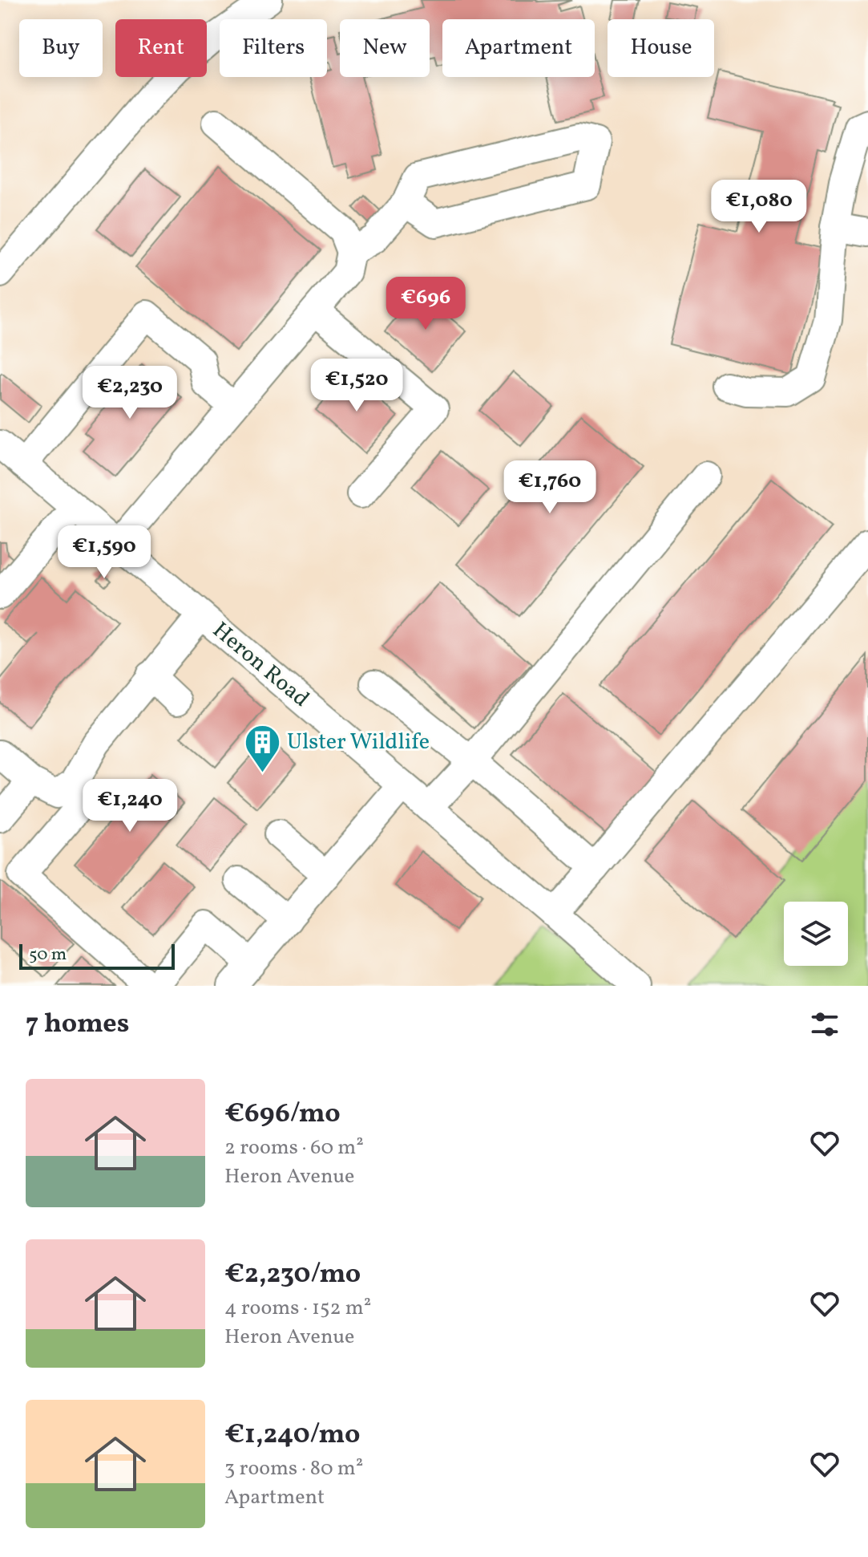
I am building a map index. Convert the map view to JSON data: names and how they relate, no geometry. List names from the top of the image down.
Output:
{
  "streets": {
    "street": ["Heron Road"]
  },
  "places": {
    "building": ["Ulster Wildlife"]
  },
  "scale_bar": "50 m",
  "page": {
    "chip": [
      "Buy",
      "Rent",
      "Filters",
      "New",
      "Apartment",
      "House"
    ],
    "price": [
      "€1,080",
      "€696",
      "€1,520",
      "€2,230",
      "€1,760",
      "€1,590",
      "€1,240"
    ],
    "scale": "50 m",
    "heading": "7 homes",
    "list": [
      {
        "name": "€696/mo",
        "note": "2 rooms · 60 m² · Heron Avenue"
      },
      {
        "name": "€2,230/mo",
        "note": "4 rooms · 152 m² · Heron Avenue"
      },
      {
        "name": "€1,240/mo",
        "note": "3 rooms · 80 m² · Apartment"
      }
    ]
  }
}
